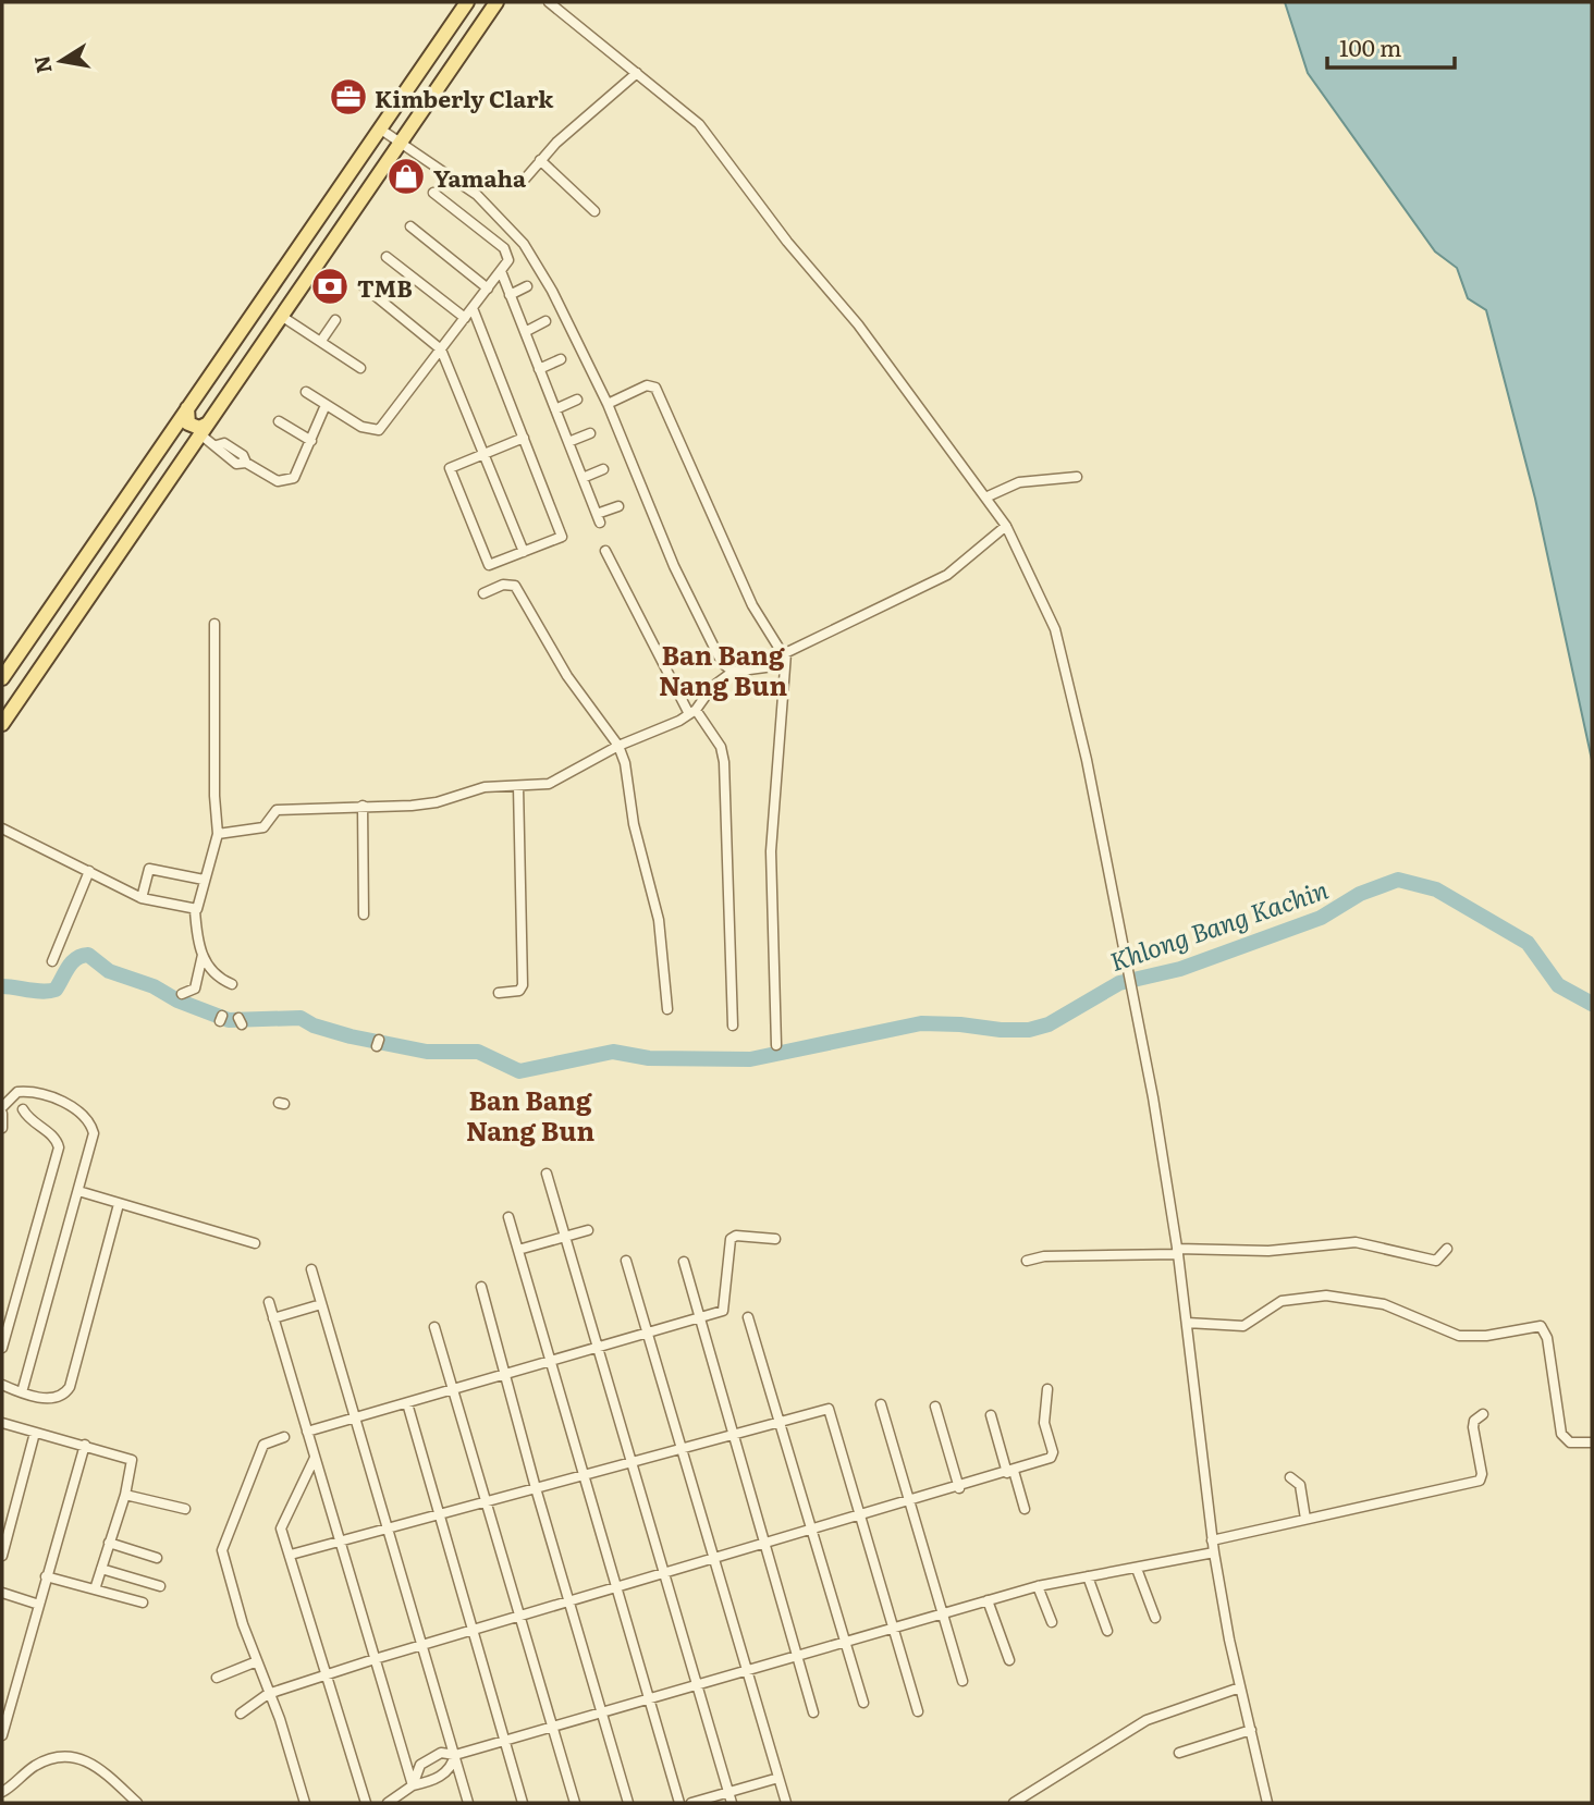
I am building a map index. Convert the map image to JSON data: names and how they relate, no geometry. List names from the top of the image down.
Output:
{
  "districts": ["Ban Bang Nang Bun", "Ban Bang Nang Bun"],
  "water": ["Khlong Bang Kachin"],
  "places": {
    "office": ["Kimberly Clark"],
    "shop": ["Yamaha"],
    "bank": ["TMB"]
  },
  "scale_bar": "100 m",
  "north": "left"
}
